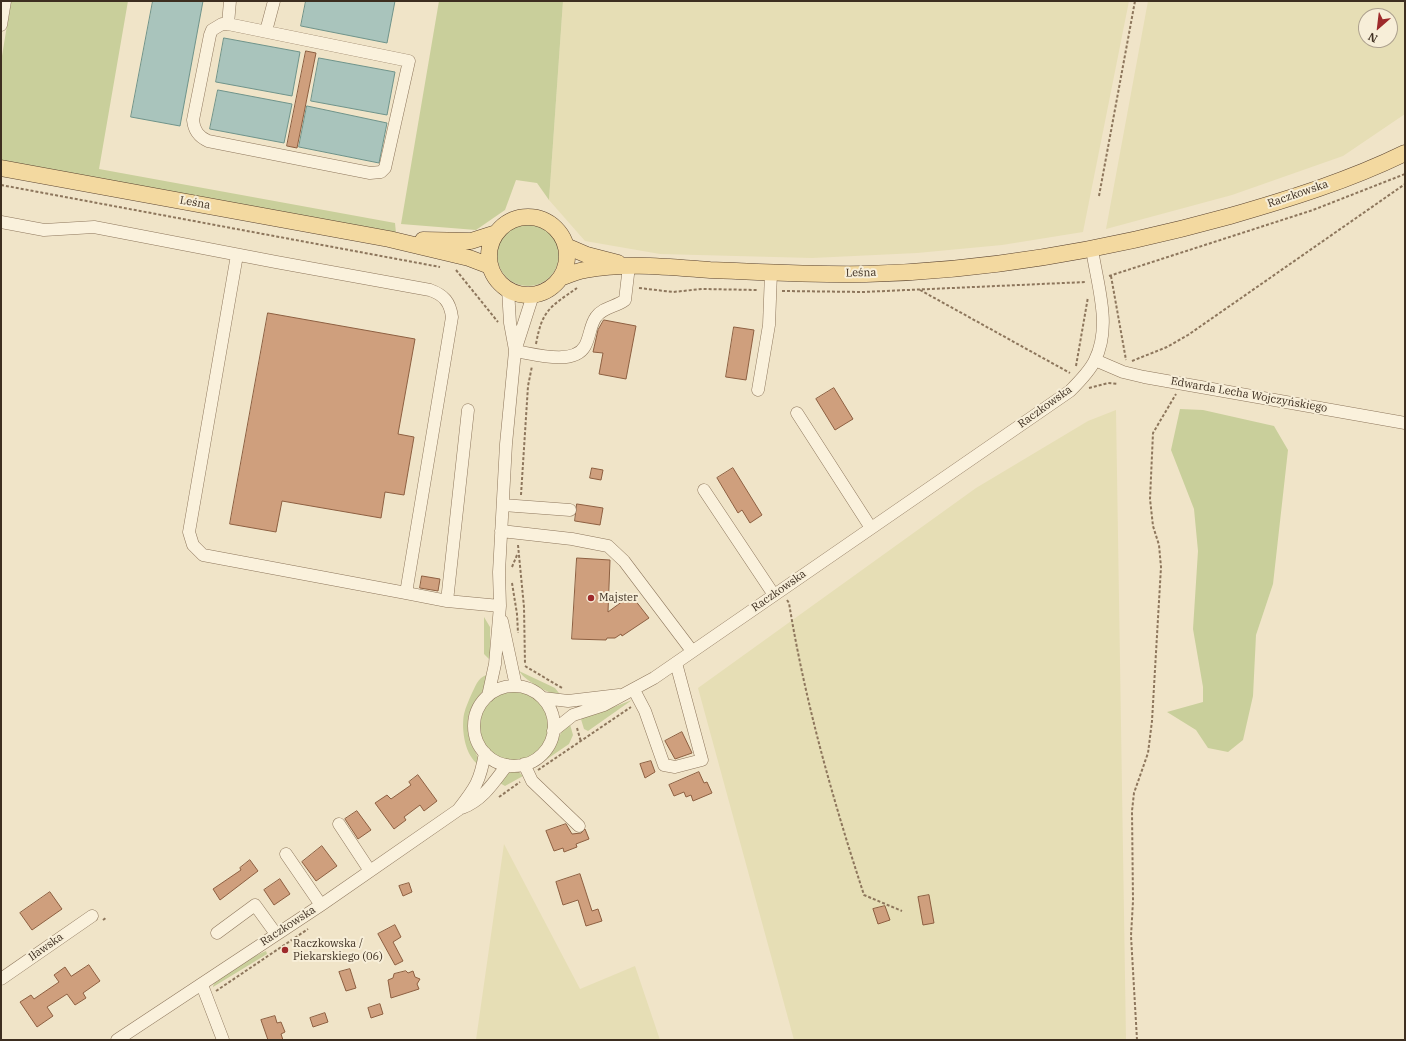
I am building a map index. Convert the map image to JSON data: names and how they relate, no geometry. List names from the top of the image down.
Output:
{
  "streets": {
    "main road": ["Raczkowska", "Leśna"],
    "street": ["Edwarda Lecha Wojczyńskiego", "Iławska"]
  },
  "crossings": [
    ["Raczkowska", "Leśna"],
    ["Raczkowska", "Edwarda Lecha Wojczyńskiego"]
  ],
  "places": ["Majster", "Raczkowska / Piekarskiego (06)"],
  "north": "bottom left"
}
